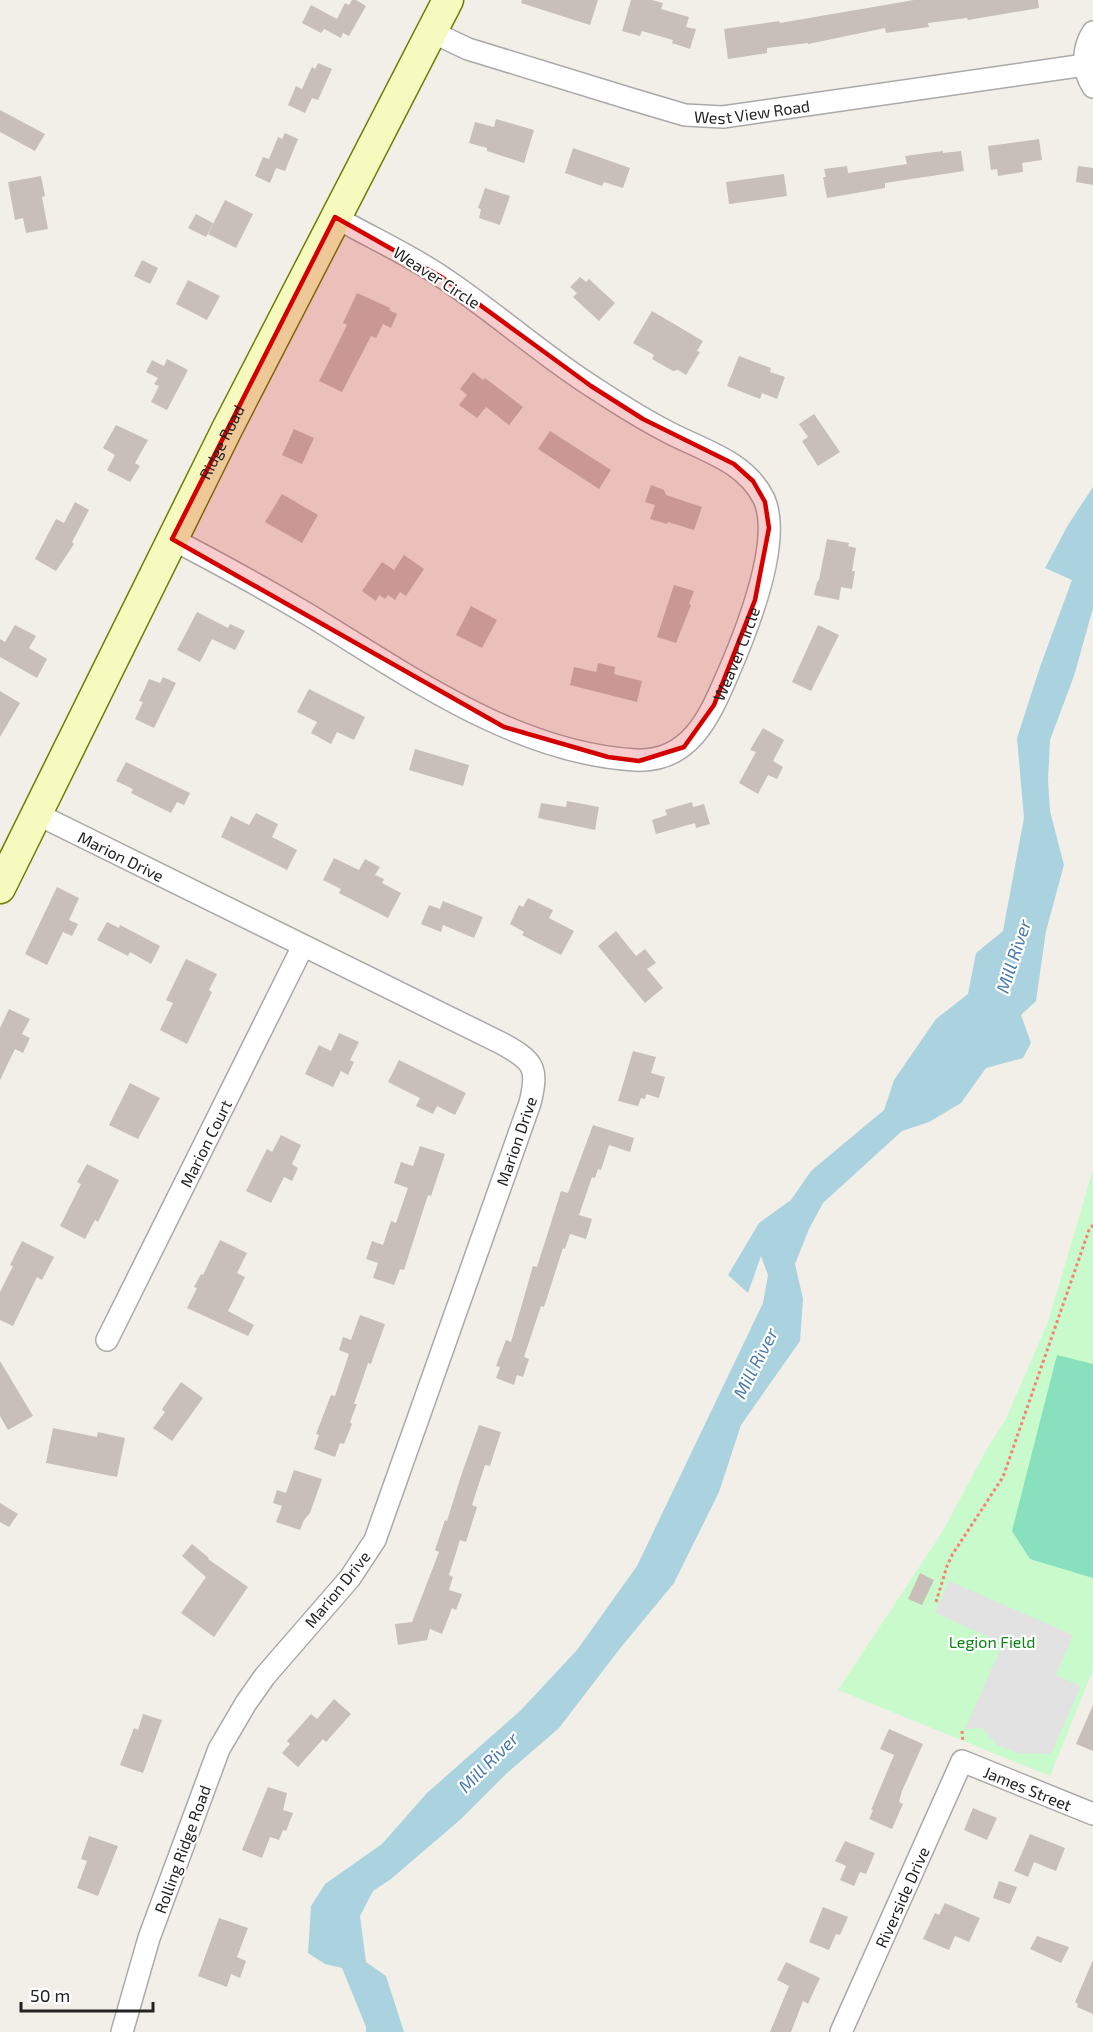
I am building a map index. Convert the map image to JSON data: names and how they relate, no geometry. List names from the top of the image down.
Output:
{
  "streets": {
    "main road": ["Ridge Road"],
    "street": [
      "West View Road",
      "Weaver Circle",
      "Marion Drive",
      "Marion Court",
      "James Street",
      "Rolling Ridge Road",
      "Riverside Drive"
    ]
  },
  "crossings": [
    ["West View Road", "Ridge Road"],
    ["Weaver Circle", "Ridge Road"],
    ["Ridge Road", "Marion Drive"],
    ["Marion Drive", "Marion Court"],
    ["Marion Drive", "Rolling Ridge Road"],
    ["James Street", "Riverside Drive"]
  ],
  "water": ["Mill River"],
  "parks": ["Legion Field"],
  "scale_bar": "50 m"
}
